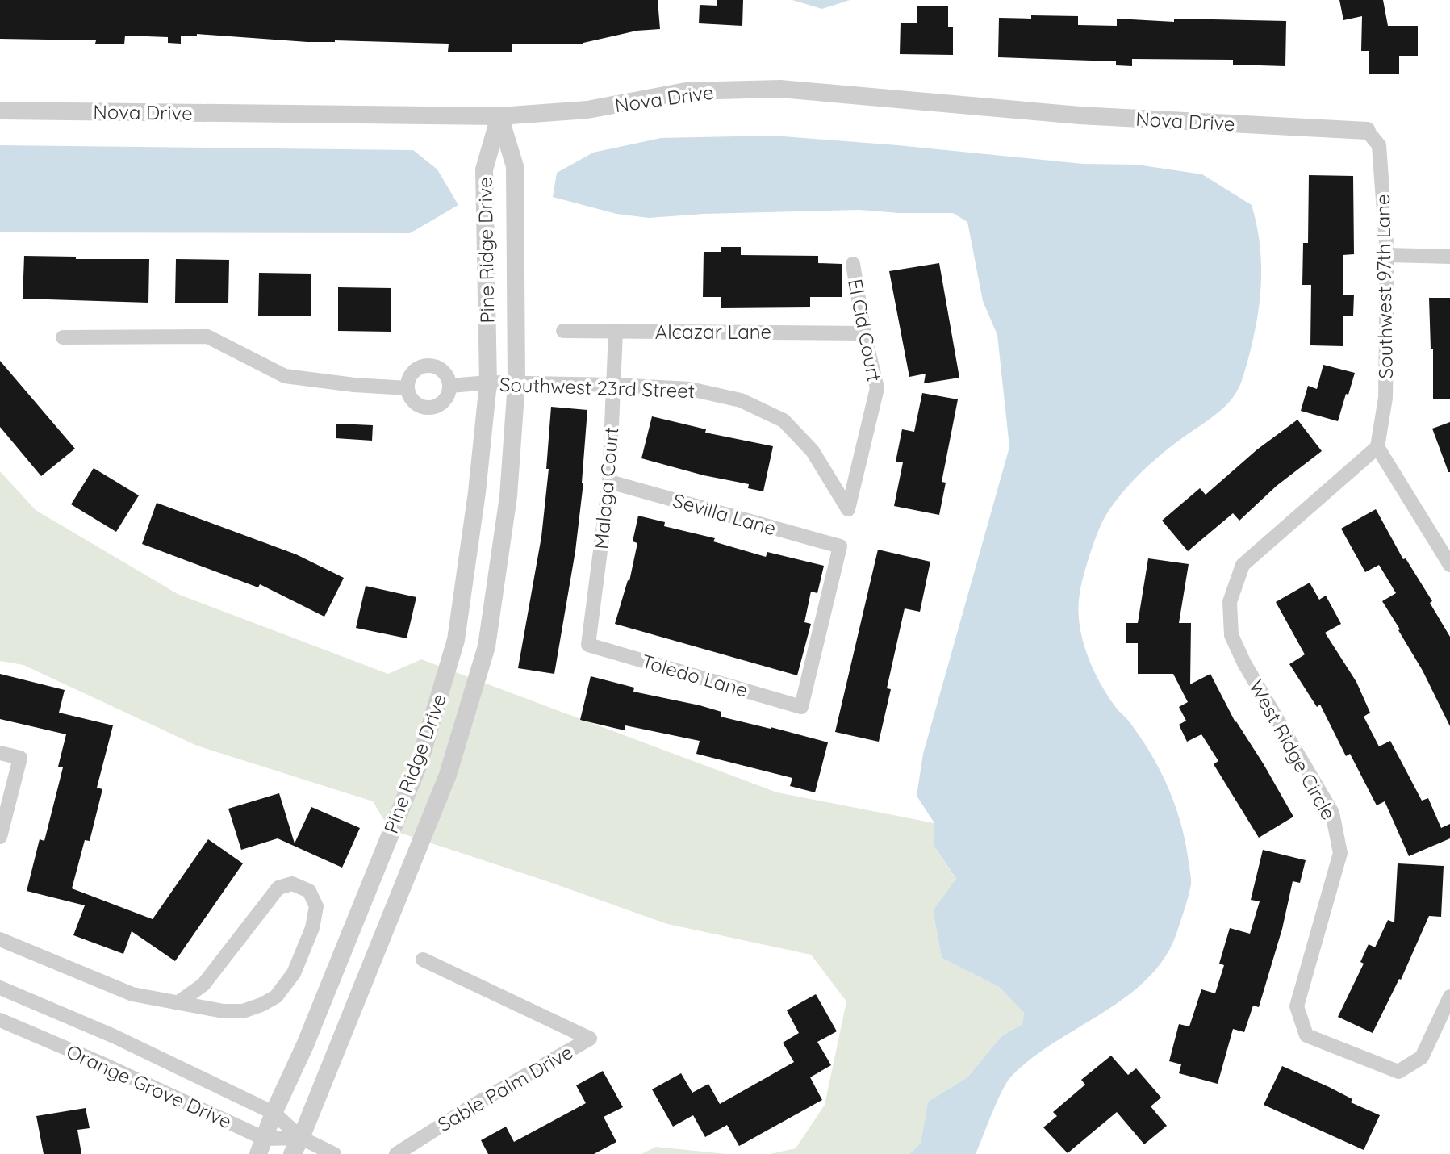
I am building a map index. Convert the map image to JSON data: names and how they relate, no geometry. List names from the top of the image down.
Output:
{
  "streets": {
    "street": [
      "Nova Drive",
      "Pine Ridge Drive",
      "Southwest 97th Lane",
      "El Cid Court",
      "Alcazar Lane",
      "Southwest 23rd Street",
      "Malaga Court",
      "Sevilla Lane",
      "Toledo Lane",
      "West Ridge Circle",
      "Orange Grove Drive",
      "Sable Palm Drive"
    ]
  },
  "crossings": [
    ["Nova Drive", "Pine Ridge Drive"],
    ["Nova Drive", "Southwest 97th Lane"],
    ["Pine Ridge Drive", "Southwest 23rd Street"],
    ["Pine Ridge Drive", "Orange Grove Drive"],
    ["Southwest 97th Lane", "West Ridge Circle"],
    ["El Cid Court", "Alcazar Lane"],
    ["El Cid Court", "Southwest 23rd Street"],
    ["Alcazar Lane", "Malaga Court"],
    ["Southwest 23rd Street", "Malaga Court"],
    ["Malaga Court", "Sevilla Lane"],
    ["Malaga Court", "Toledo Lane"],
    ["Sevilla Lane", "Toledo Lane"]
  ]
}
